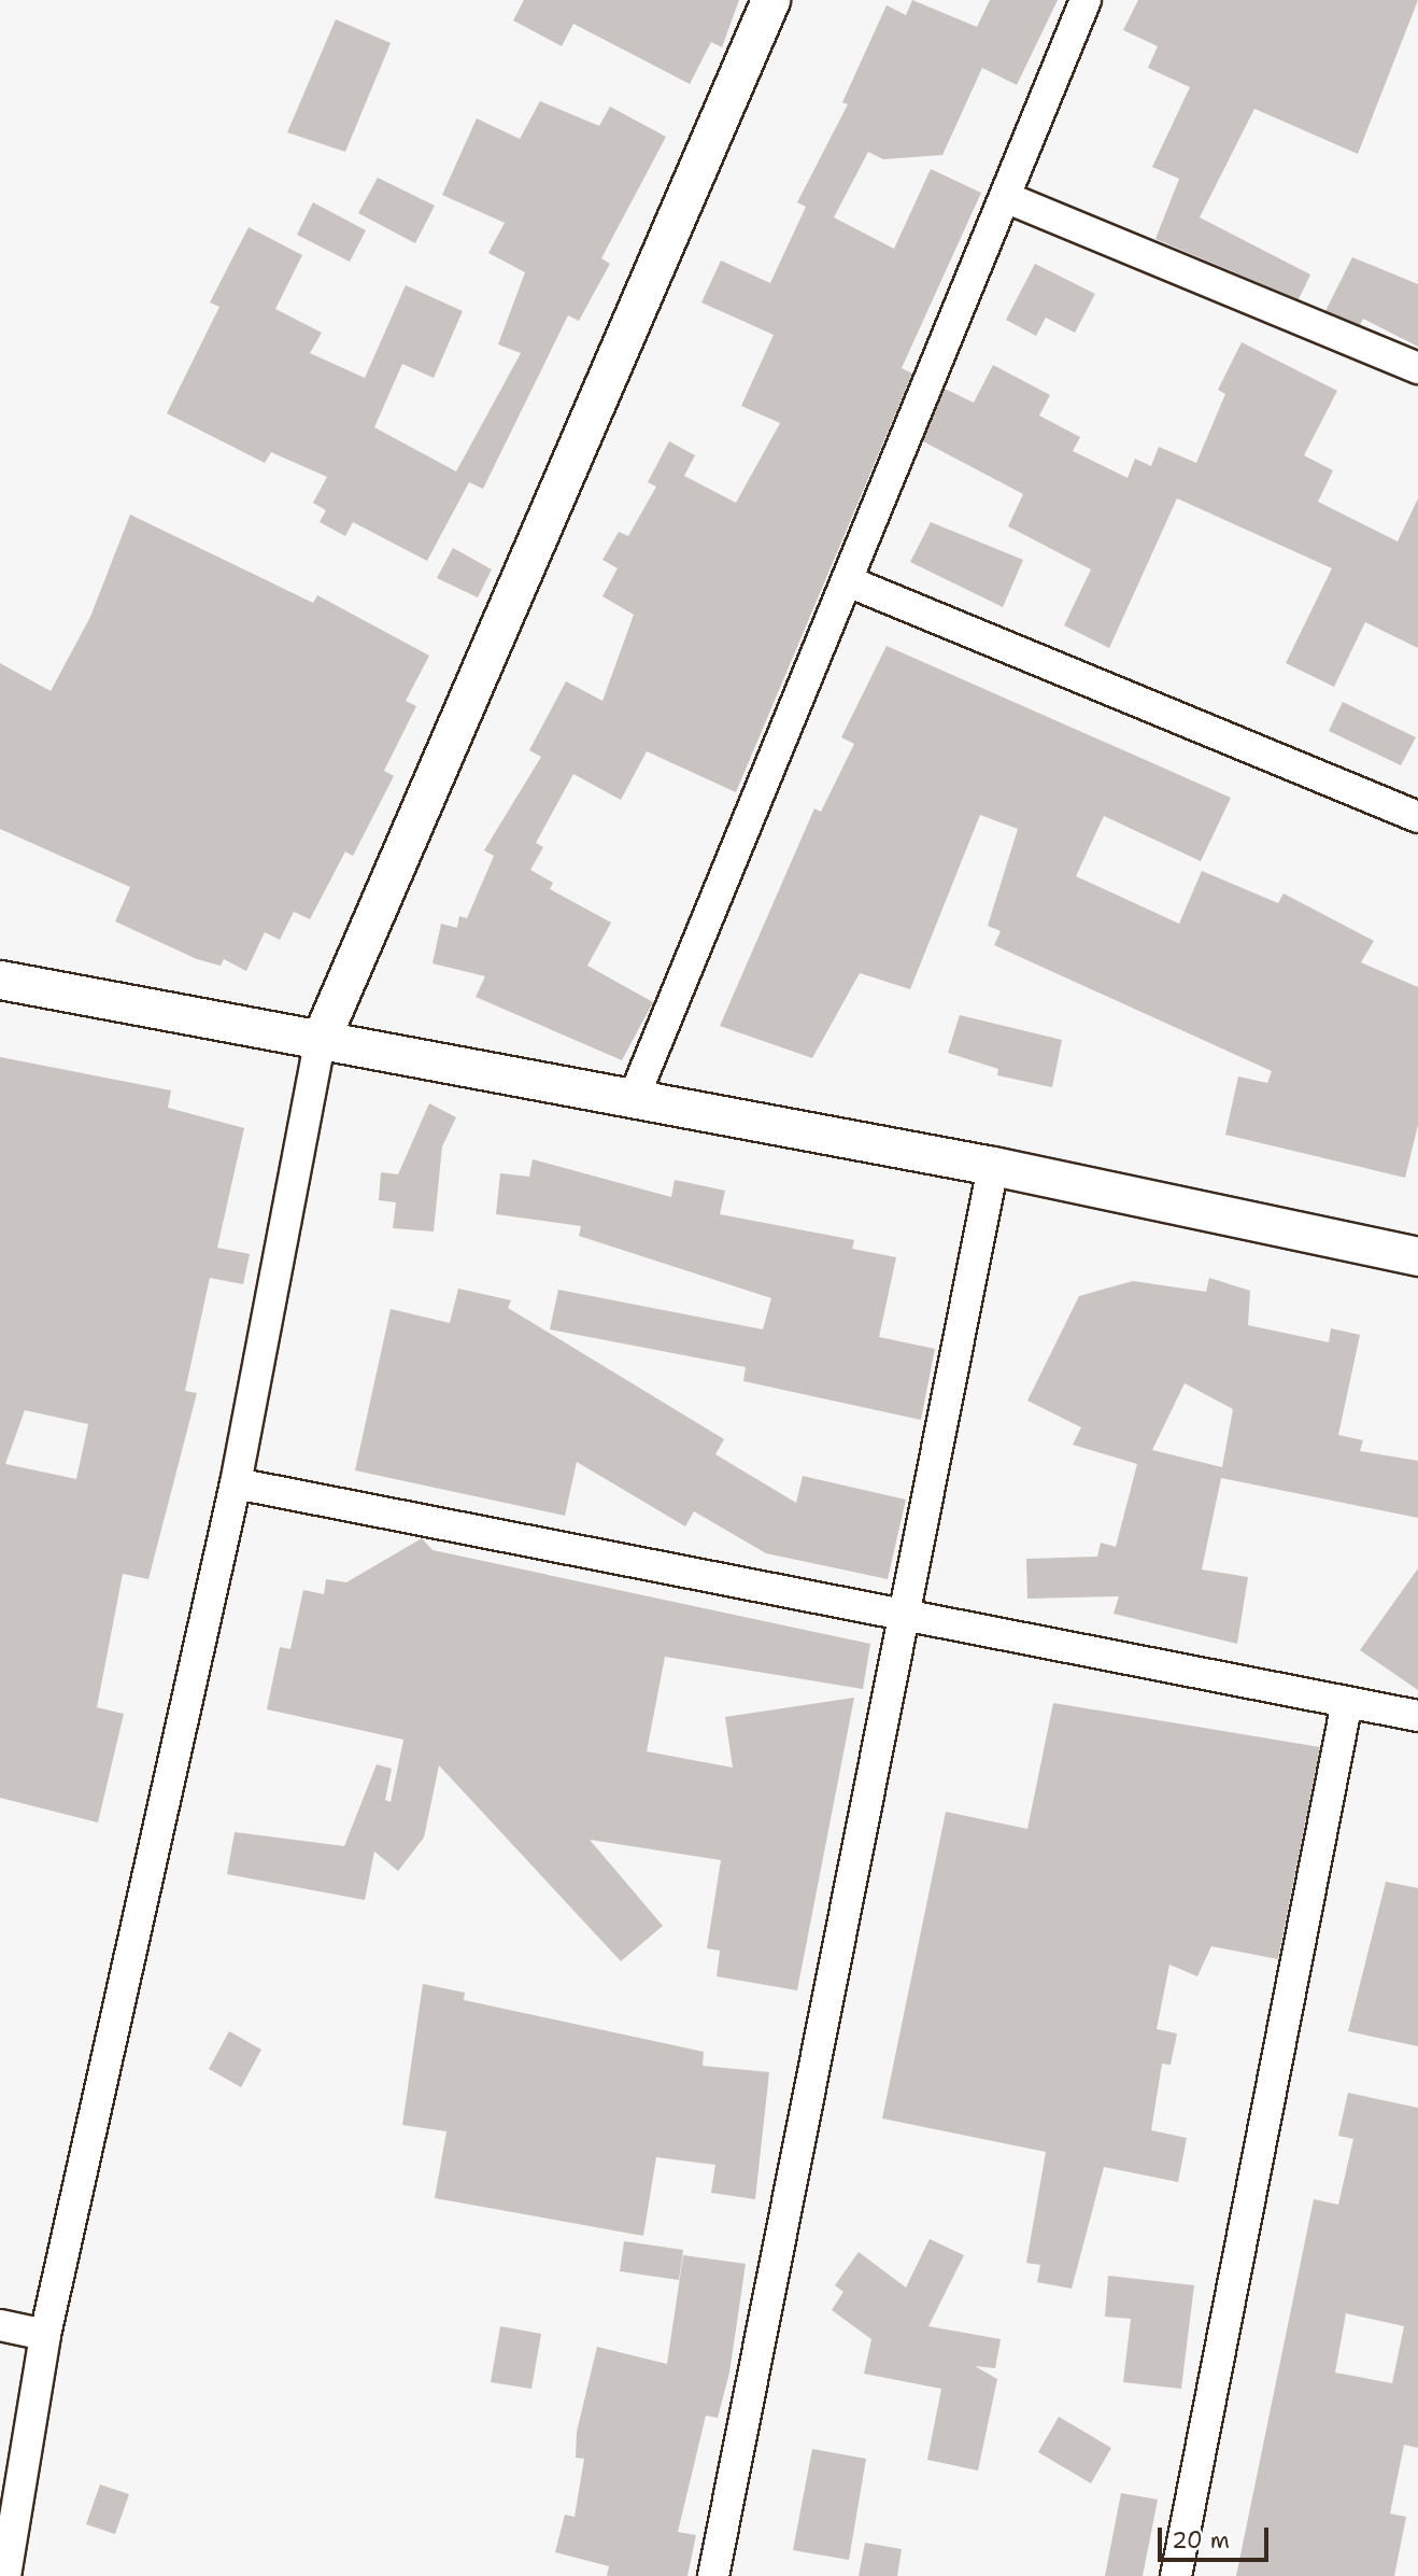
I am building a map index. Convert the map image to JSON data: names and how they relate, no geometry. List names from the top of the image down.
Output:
{
  "scale_bar": "20 m"
}
